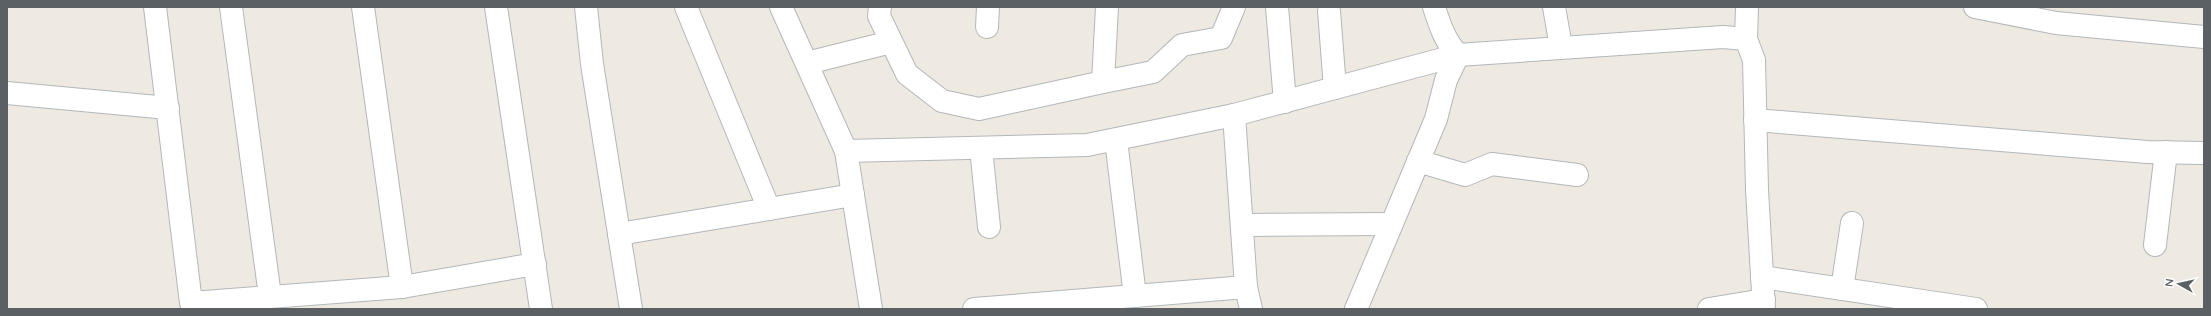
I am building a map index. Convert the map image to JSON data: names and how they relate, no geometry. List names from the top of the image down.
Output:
{
  "north": "left"
}
